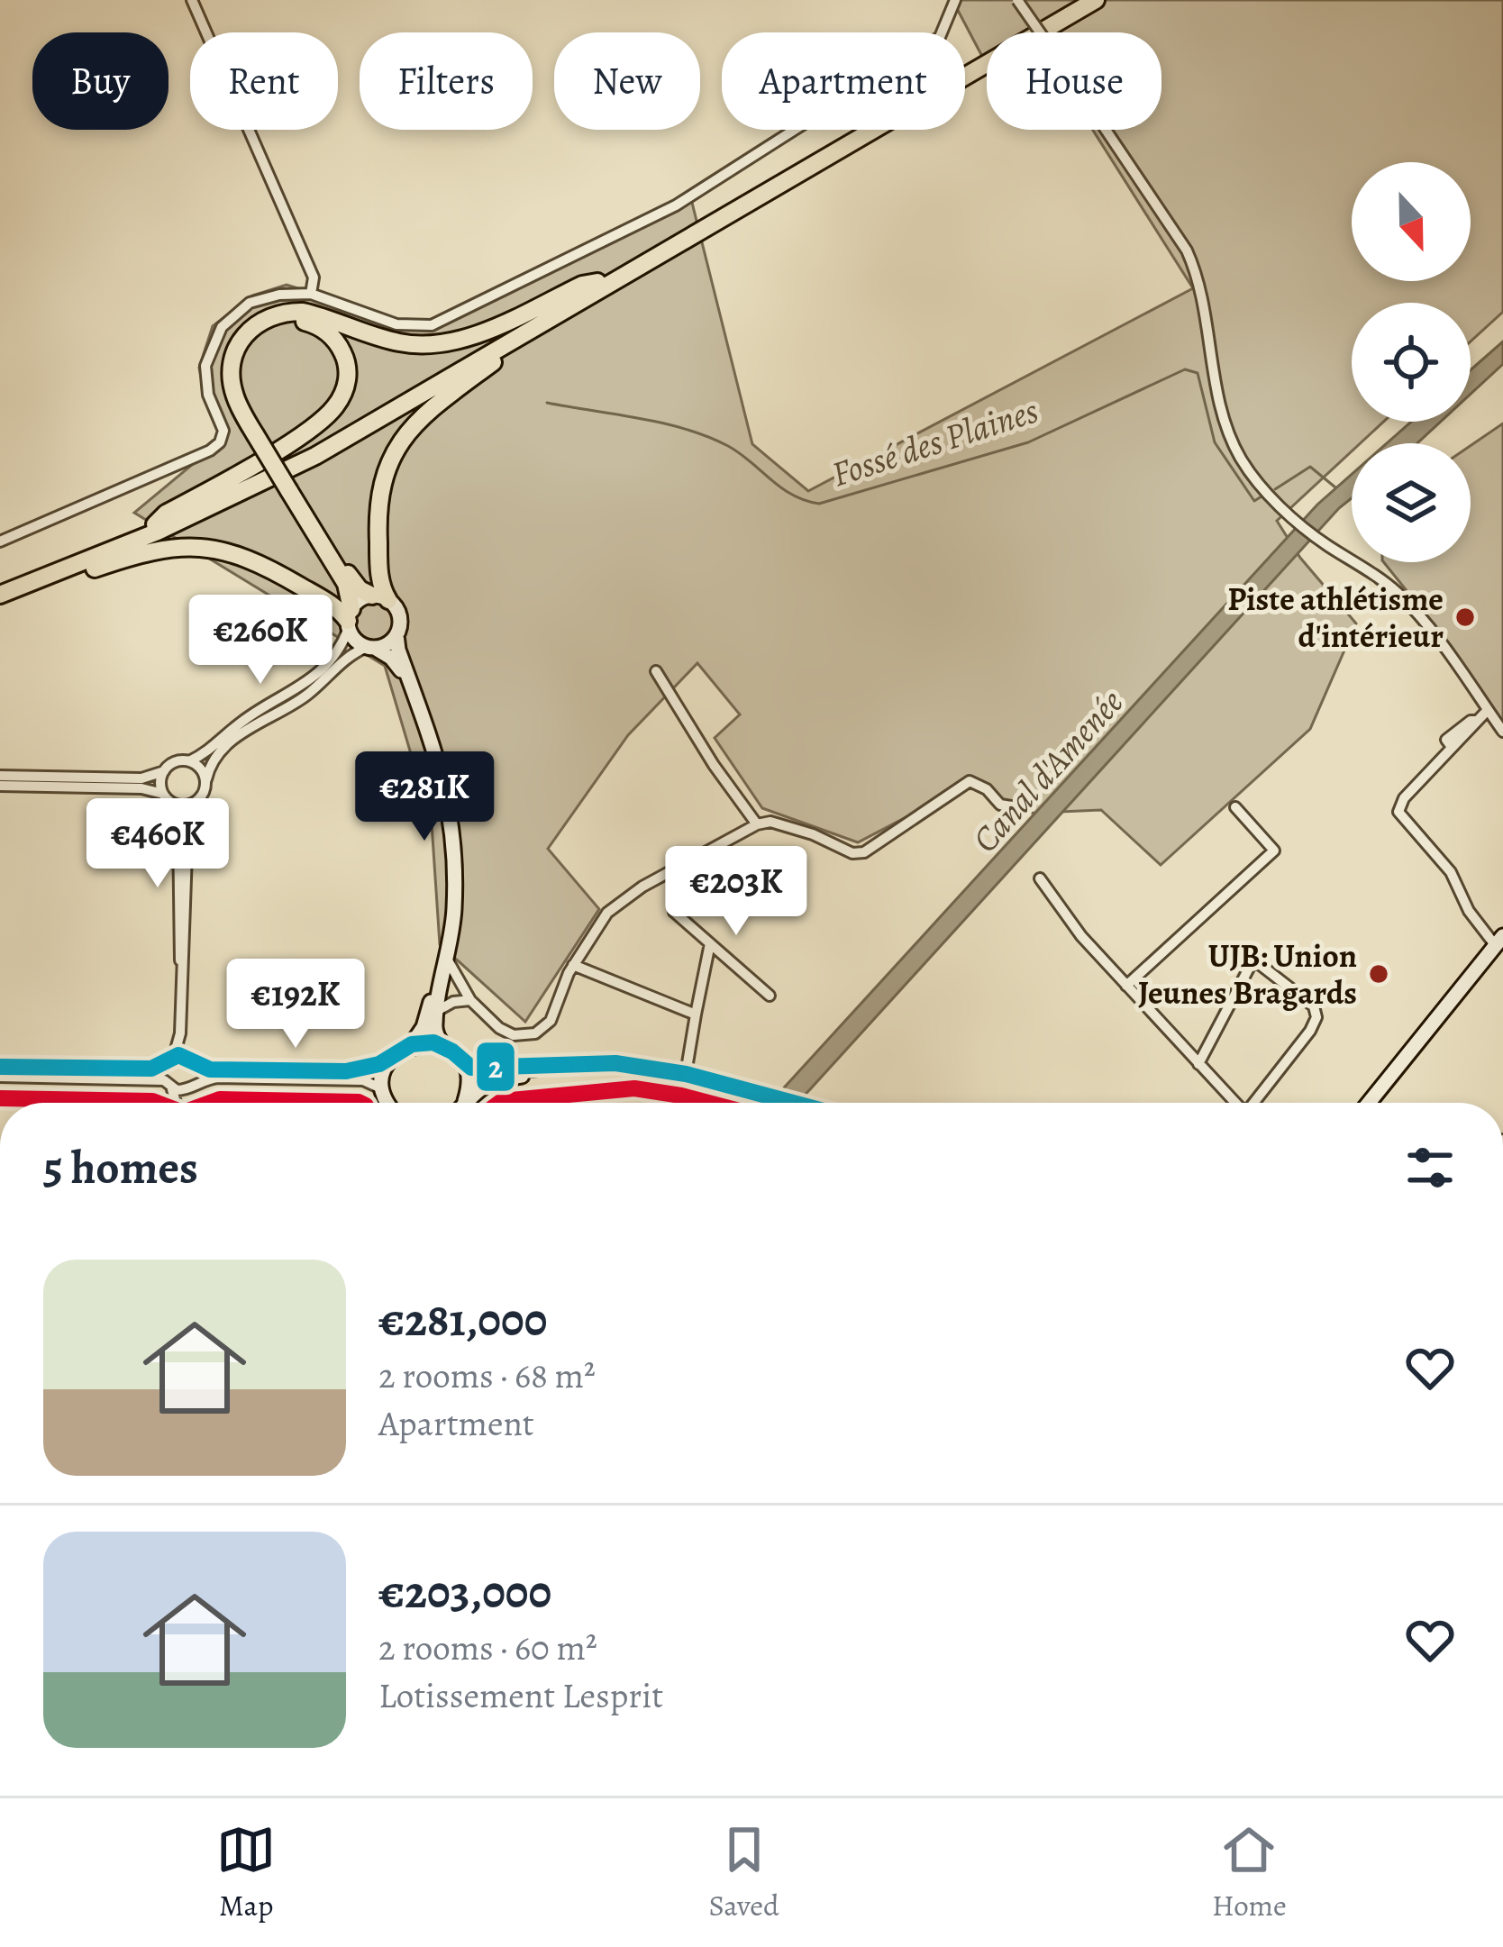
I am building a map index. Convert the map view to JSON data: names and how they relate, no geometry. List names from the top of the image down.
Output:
{
  "water": ["Fossé des Plaines", "Canal d'Amenée"],
  "places": ["Piste athlétisme d'intérieur", "UJB: Union Jeunes Bragards"],
  "lines": ["transit line 2"],
  "north": "bottom",
  "page": {
    "chip": [
      "Buy",
      "Rent",
      "Filters",
      "New",
      "Apartment",
      "House"
    ],
    "price": [
      "€260K",
      "€281K",
      "€460K",
      "€203K",
      "€192K"
    ],
    "heading": "5 homes",
    "list": [
      {
        "name": "€281,000",
        "note": "2 rooms · 68 m² · Apartment"
      },
      {
        "name": "€203,000",
        "note": "2 rooms · 60 m² · Lotissement Lesprit"
      }
    ],
    "tabs": ["Map", "Saved", "Home"]
  }
}
